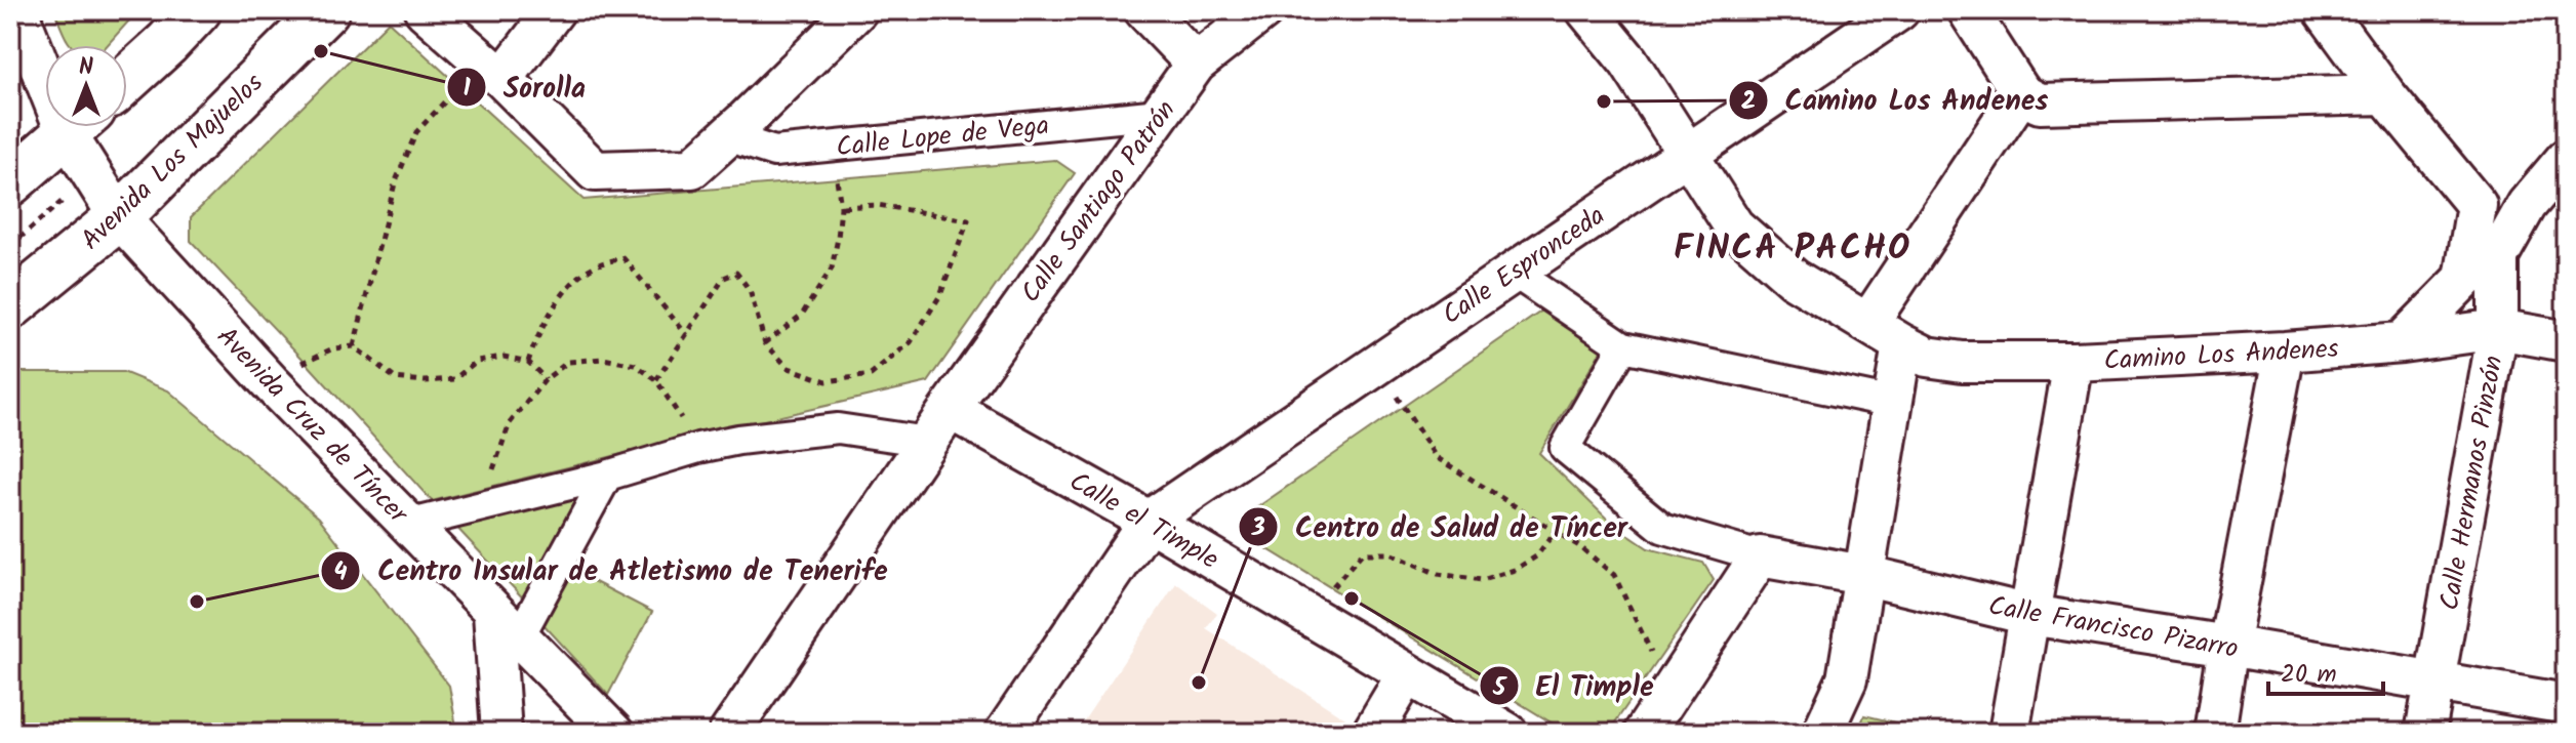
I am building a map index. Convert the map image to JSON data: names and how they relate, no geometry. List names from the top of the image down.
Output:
{
  "streets": {
    "street": [
      "Calle Lope de Vega",
      "Avenida Los Majuelos",
      "Calle Santiago Patrón",
      "Calle Espronceda",
      "Camino Los Andenes",
      "Avenida Cruz de Tíncer",
      "Calle Hermanos Pinzón",
      "Calle el Timple",
      "Calle Francisco Pizarro"
    ]
  },
  "crossings": [
    ["Calle Lope de Vega", "Calle Santiago Patrón"],
    ["Avenida Los Majuelos", "Avenida Cruz de Tíncer"],
    ["Calle Santiago Patrón", "Calle el Timple"],
    ["Calle Espronceda", "Camino Los Andenes"],
    ["Calle Espronceda", "Calle el Timple"],
    ["Camino Los Andenes", "Calle Hermanos Pinzón"],
    ["Calle Hermanos Pinzón", "Calle Francisco Pizarro"]
  ],
  "districts": ["FINCA PACHO"],
  "places": [
    "Sorolla",
    "Camino Los Andenes",
    "El Timple",
    "Centro Insular de Atletismo de Tenerife",
    "Centro de Salud de Tíncer"
  ],
  "scale_bar": "20 m",
  "north": "top"
}
